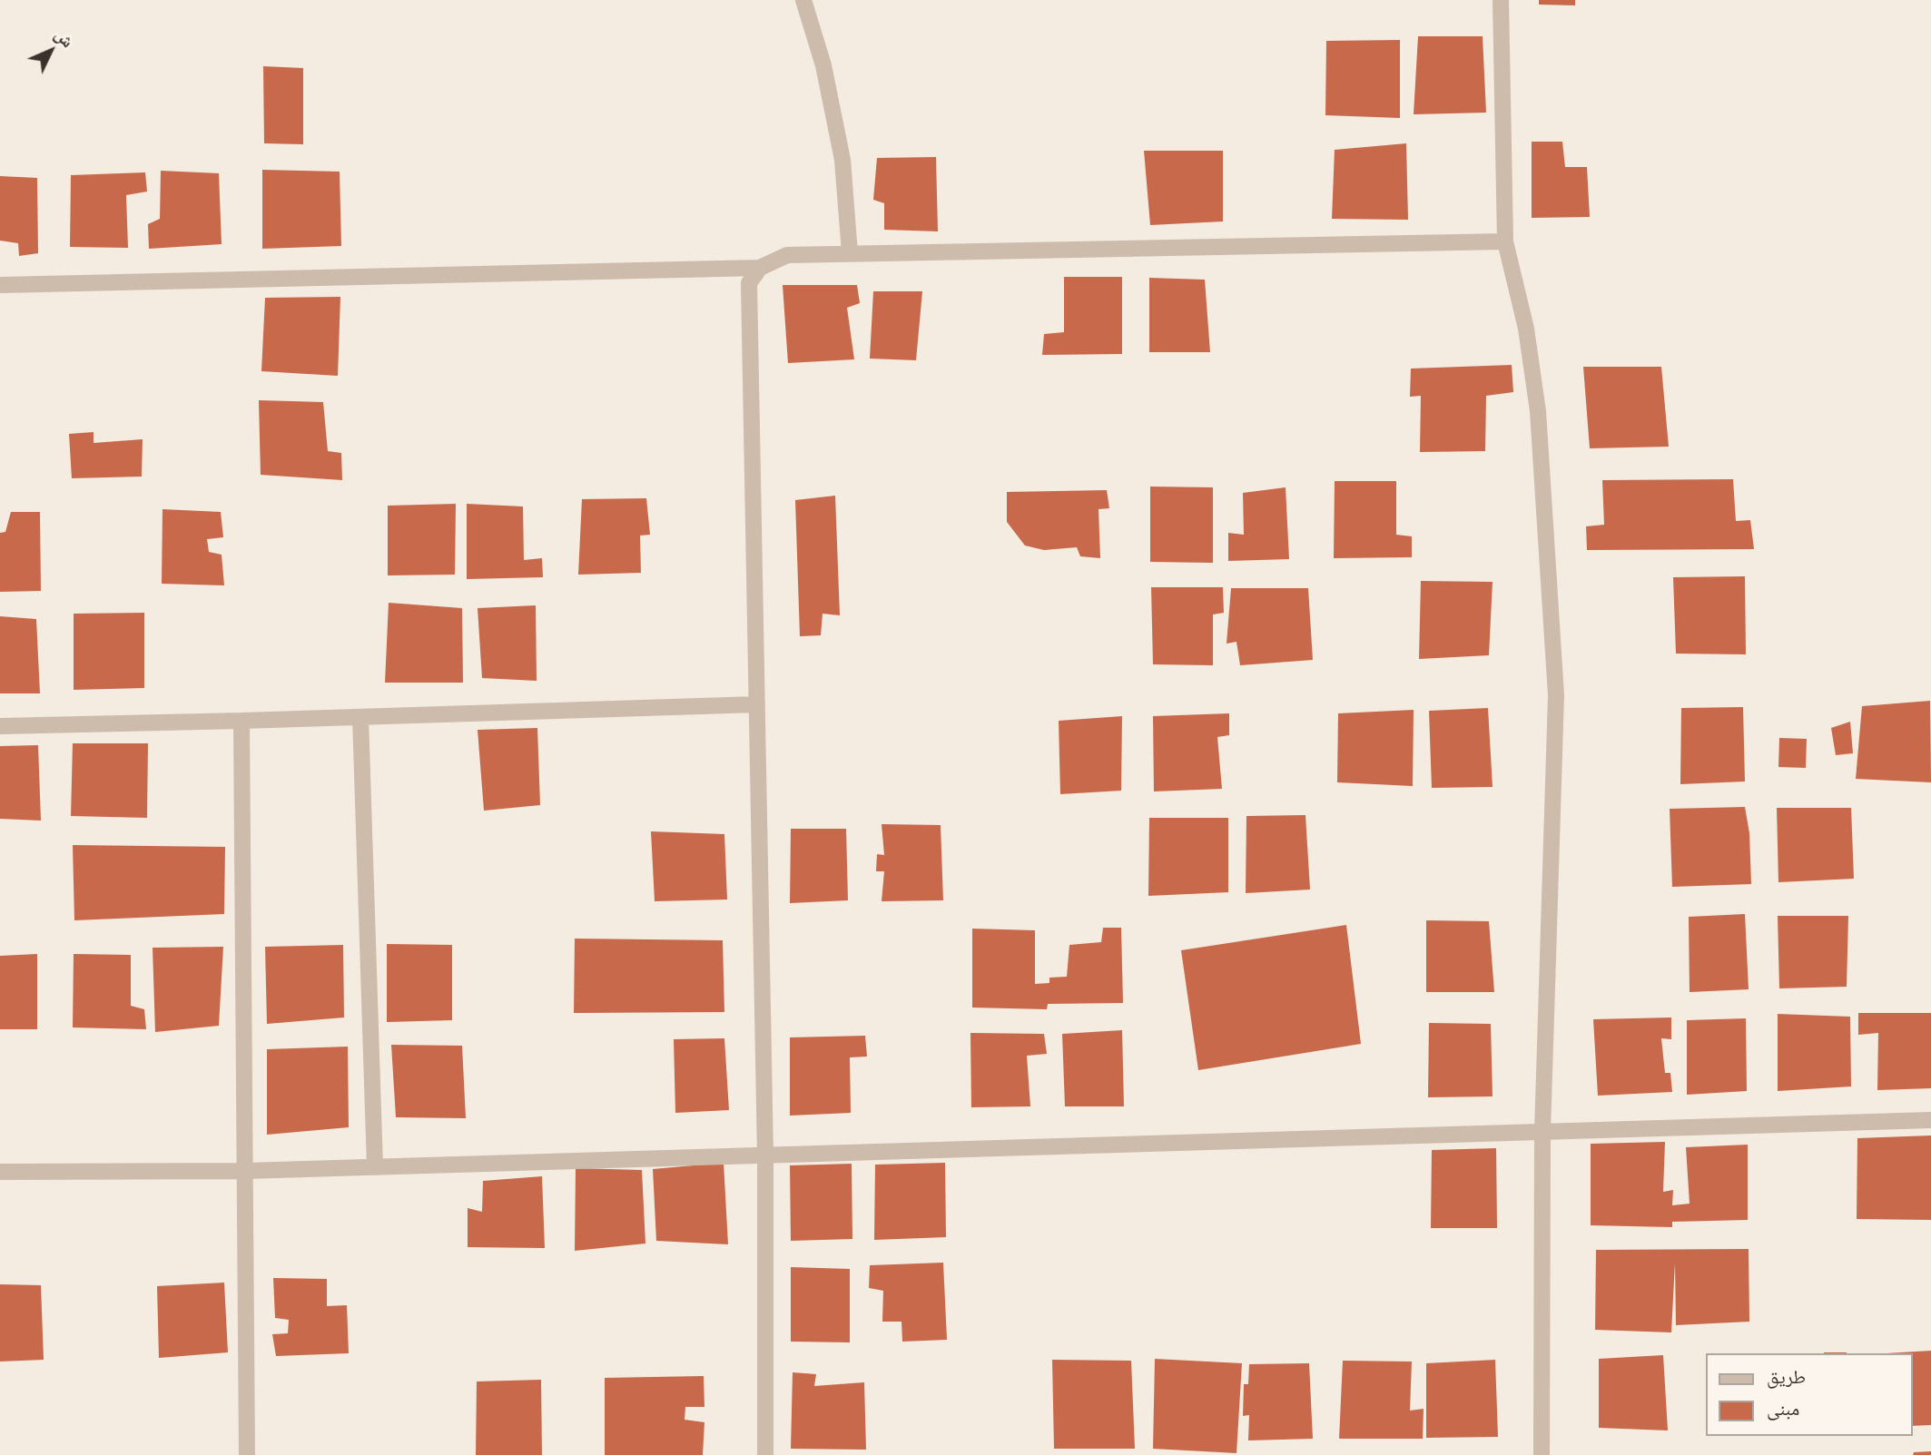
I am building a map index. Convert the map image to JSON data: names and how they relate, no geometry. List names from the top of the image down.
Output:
{
  "legend": ["طريق", "مبنى"],
  "north": "top right"
}
